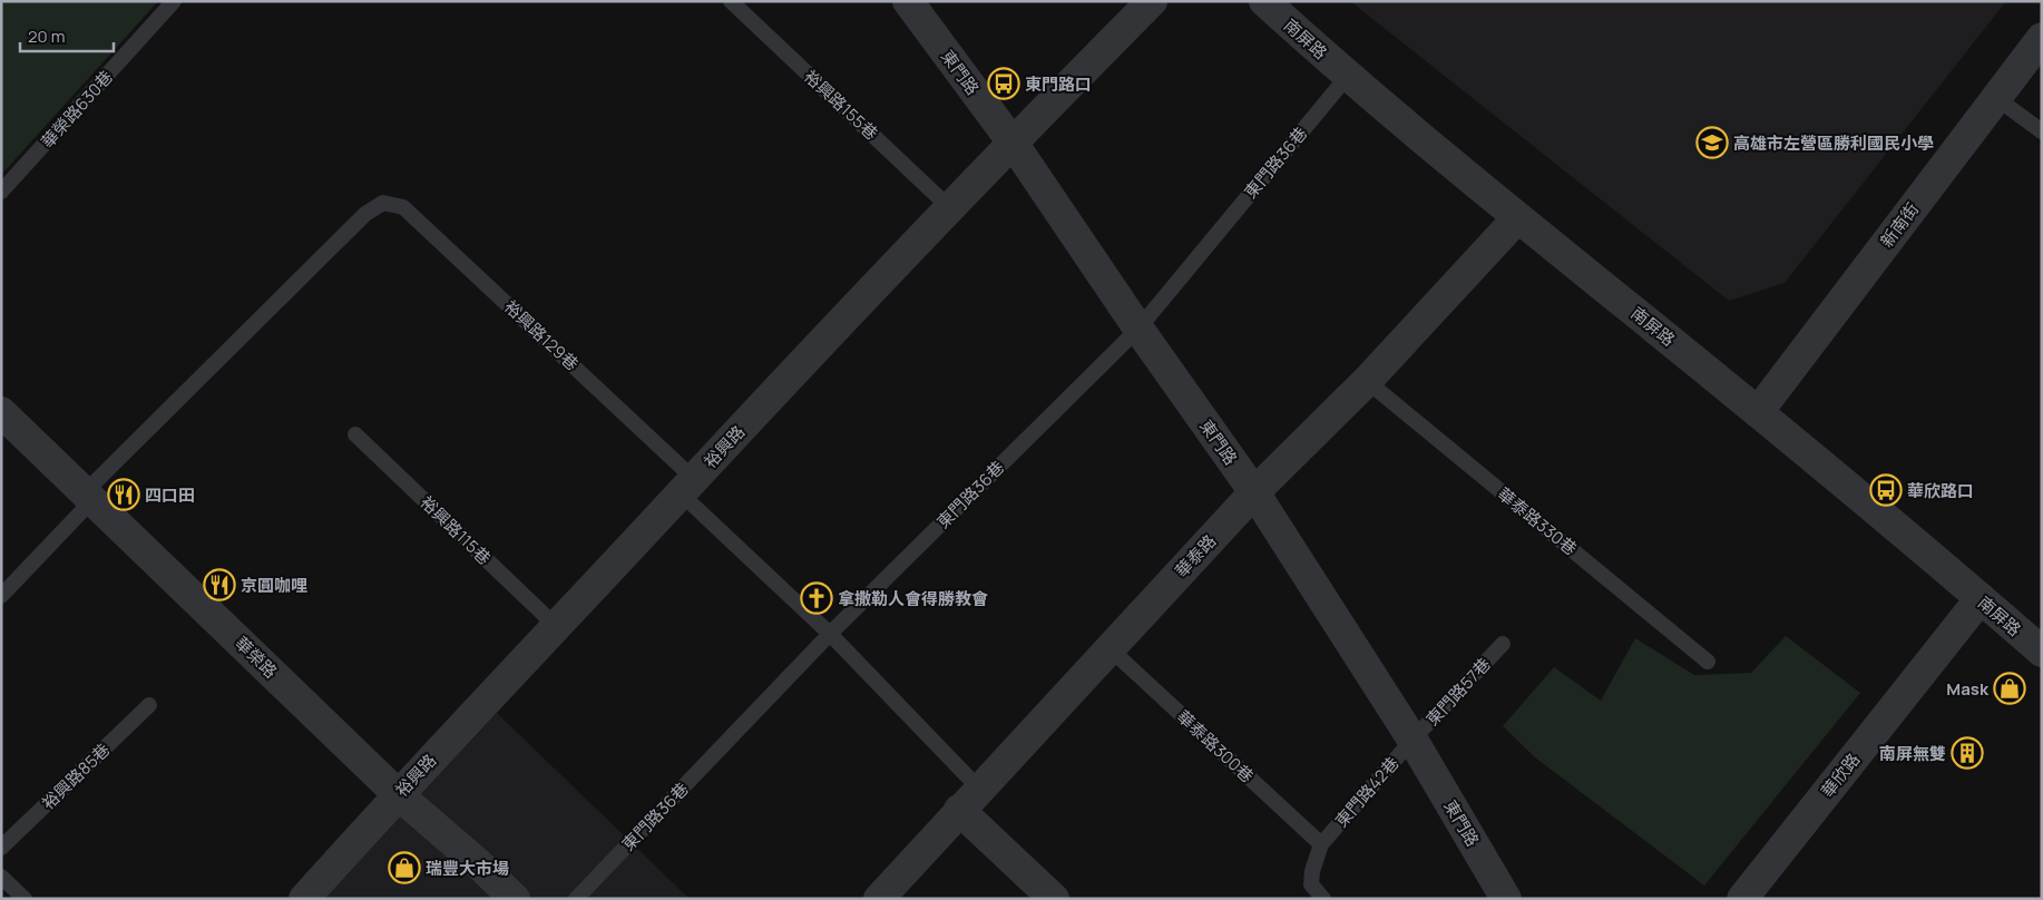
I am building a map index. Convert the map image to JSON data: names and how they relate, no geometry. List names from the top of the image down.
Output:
{
  "streets": {
    "street": [
      "南屏路",
      "東門路",
      "新南街",
      "裕興路",
      "華泰路",
      "華榮路",
      "華欣路"
    ],
    "lane": [
      "裕興路155巷",
      "華榮路630巷",
      "東門路36巷",
      "裕興路129巷",
      "華泰路330巷",
      "裕興路115巷",
      "東門路57巷",
      "華泰路300巷",
      "裕興路85巷",
      "東門路42巷"
    ]
  },
  "crossings": [
    ["南屏路", "東門路36巷"],
    ["南屏路", "新南街"],
    ["南屏路", "華泰路"],
    ["南屏路", "華欣路"],
    ["東門路", "東門路36巷"],
    ["東門路", "裕興路"],
    ["東門路", "華泰路"],
    ["東門路", "東門路57巷"],
    ["東門路", "東門路42巷"],
    ["裕興路155巷", "裕興路"],
    ["東門路36巷", "裕興路129巷"],
    ["裕興路129巷", "裕興路"],
    ["裕興路129巷", "華泰路"],
    ["裕興路129巷", "華榮路"],
    ["裕興路", "裕興路115巷"],
    ["裕興路", "華榮路"],
    ["華泰路330巷", "華泰路"],
    ["華泰路", "華泰路300巷"],
    ["東門路57巷", "東門路42巷"],
    ["華泰路300巷", "東門路42巷"]
  ],
  "places": {
    "bus stop": ["東門路口", "華欣路口"],
    "school or university": ["高雄市左營區勝利國民小學"],
    "restaurant": ["四口田", "京圓咖哩"],
    "church": ["拿撒勒人會得勝教會"],
    "shop": ["Mask", "瑞豐大市場"],
    "building": ["南屏無雙"]
  },
  "scale_bar": "20 m"
}
